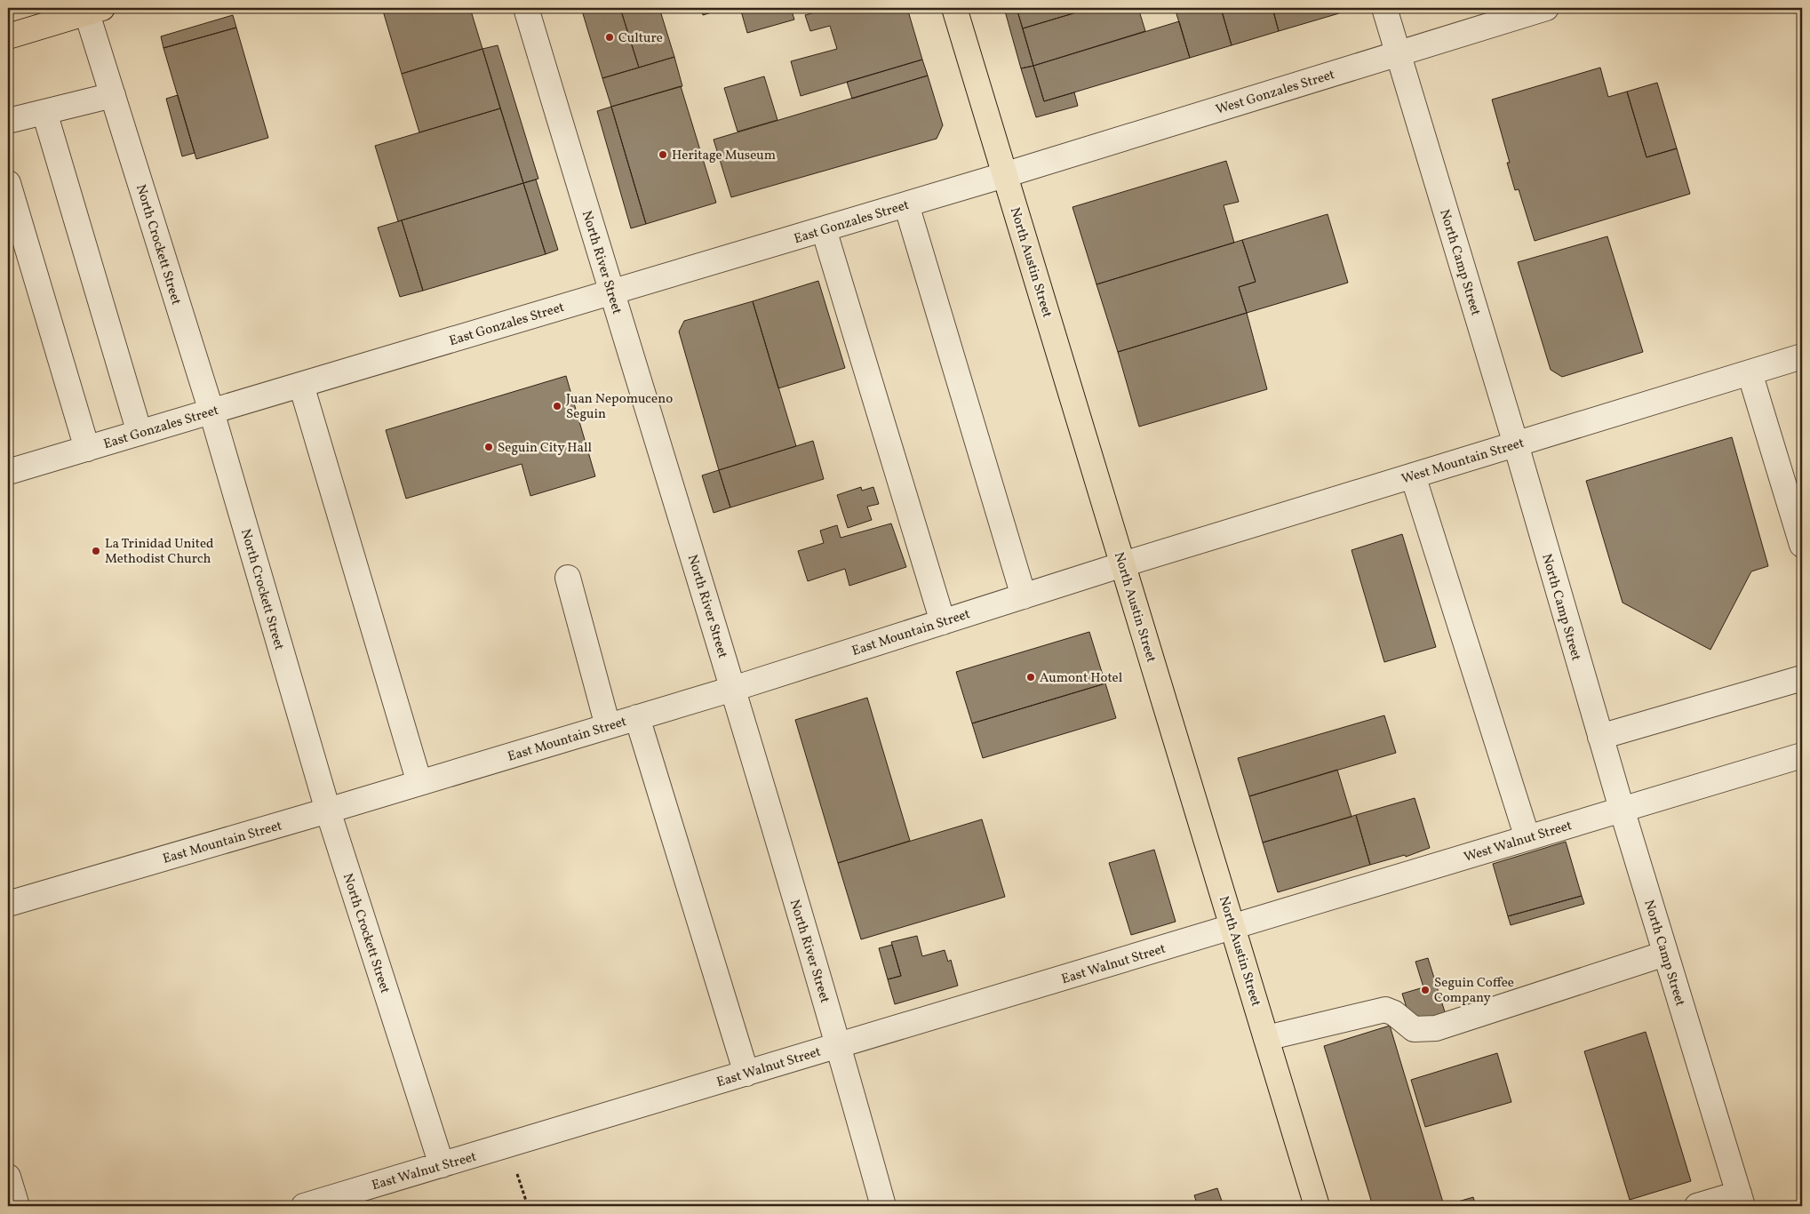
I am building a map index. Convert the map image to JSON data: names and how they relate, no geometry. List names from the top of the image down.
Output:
{
  "streets": {
    "main road": ["North Austin Street"],
    "street": [
      "West Gonzales Street",
      "East Gonzales Street",
      "North Crockett Street",
      "North River Street",
      "North Camp Street",
      "West Mountain Street",
      "East Mountain Street",
      "West Walnut Street",
      "East Walnut Street"
    ]
  },
  "crossings": [
    ["West Gonzales Street", "East Gonzales Street"],
    ["West Gonzales Street", "North Austin Street"],
    ["West Gonzales Street", "North Camp Street"],
    ["East Gonzales Street", "North Crockett Street"],
    ["East Gonzales Street", "North River Street"],
    ["East Gonzales Street", "North Austin Street"],
    ["North Crockett Street", "East Mountain Street"],
    ["North Crockett Street", "East Walnut Street"],
    ["North River Street", "East Mountain Street"],
    ["North River Street", "East Walnut Street"],
    ["North Austin Street", "West Mountain Street"],
    ["North Austin Street", "East Mountain Street"],
    ["North Austin Street", "West Walnut Street"],
    ["North Austin Street", "East Walnut Street"],
    ["North Camp Street", "West Mountain Street"],
    ["North Camp Street", "West Walnut Street"],
    ["West Mountain Street", "East Mountain Street"],
    ["West Walnut Street", "East Walnut Street"]
  ],
  "places": [
    "Culture",
    "Heritage Museum",
    "Juan Nepomuceno Seguin",
    "Seguin City Hall",
    "La Trinidad United Methodist Church",
    "Aumont Hotel",
    "Seguin Coffee Company"
  ]
}
